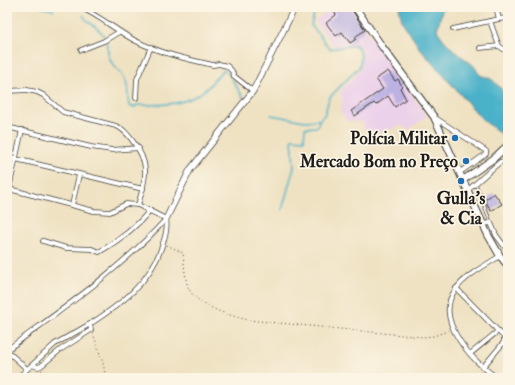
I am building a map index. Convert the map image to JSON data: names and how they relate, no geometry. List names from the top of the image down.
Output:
{
  "places": ["Polícia Militar", "Mercado Bom no Preço", "Gulla's & Cia"]
}
